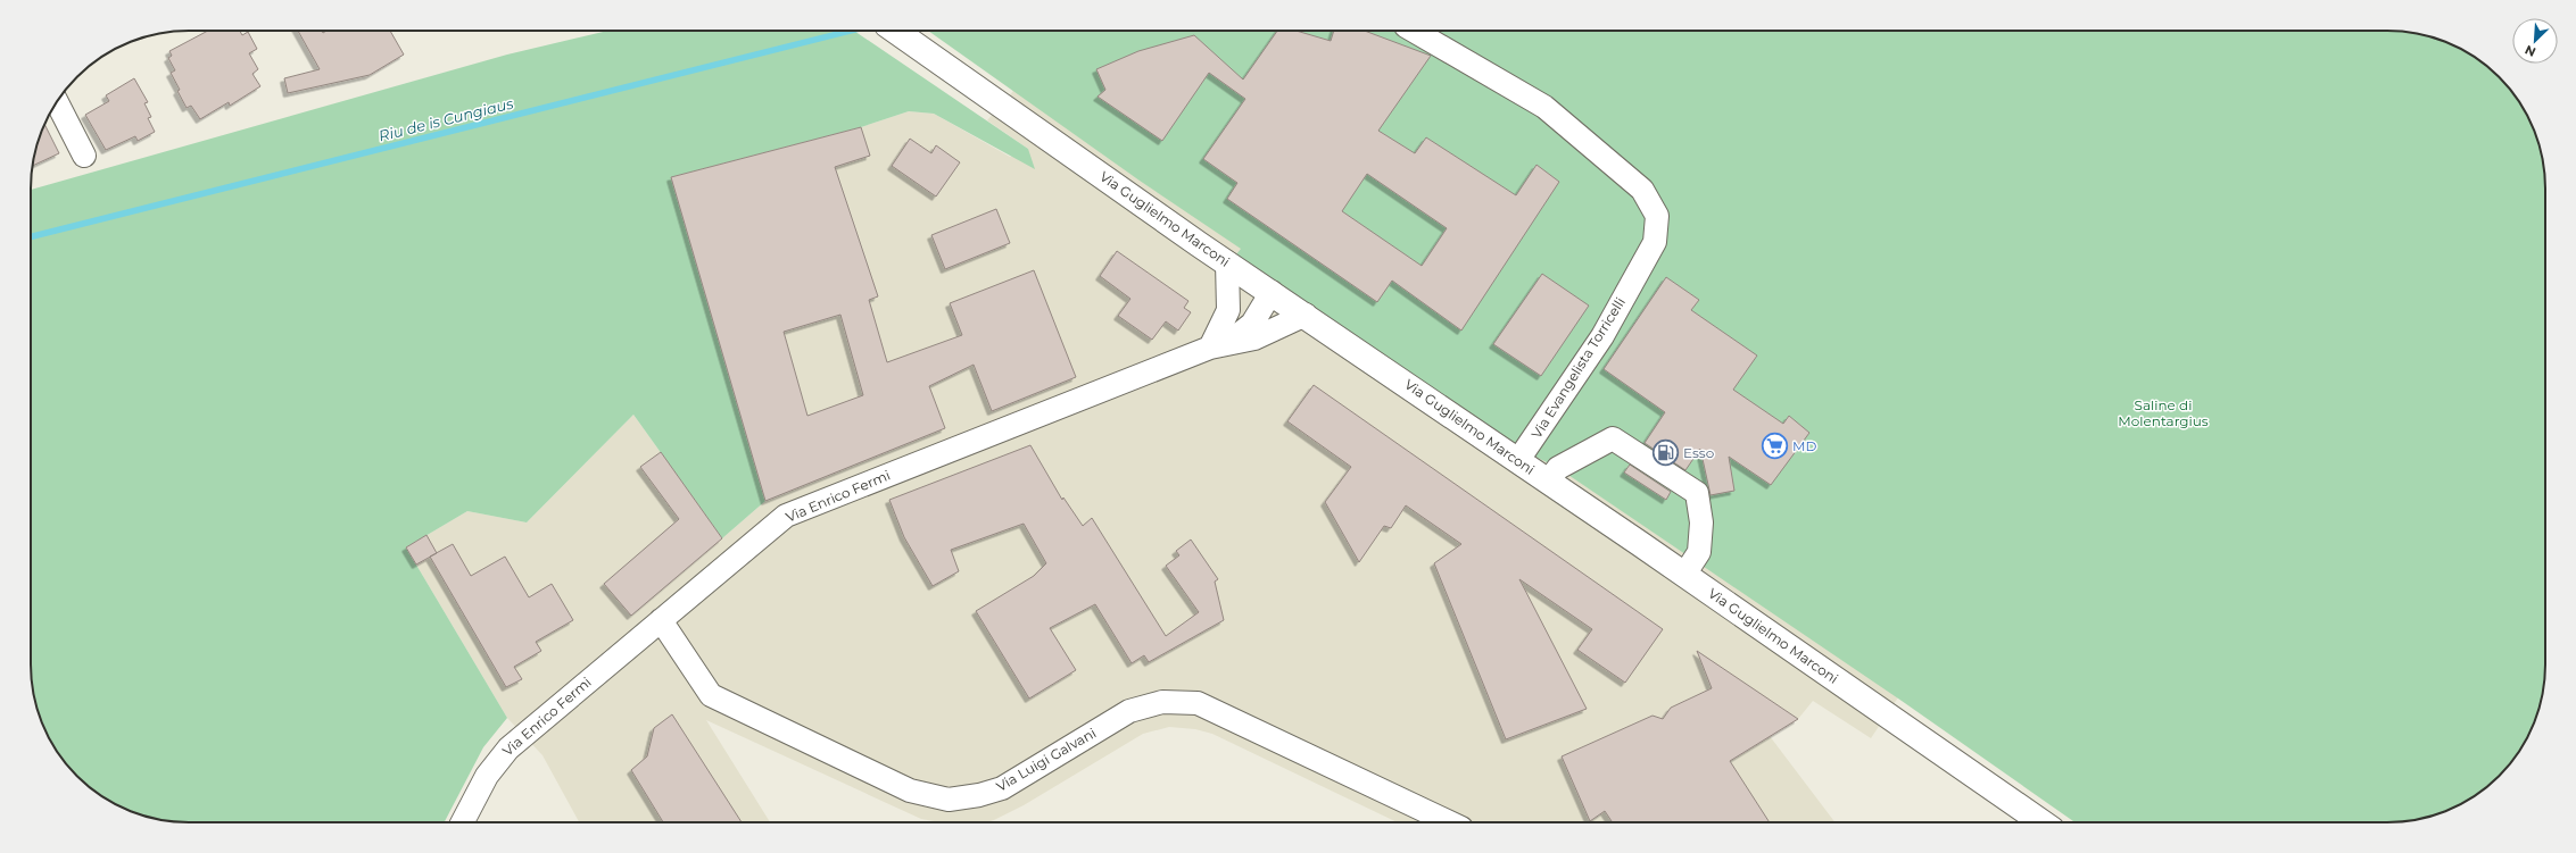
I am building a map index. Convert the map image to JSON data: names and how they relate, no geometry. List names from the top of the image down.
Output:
{
  "streets": {
    "main road": ["Via Guglielmo Marconi"],
    "street": ["Via Evangelista Torricelli", "Via Enrico Fermi", "Via Luigi Galvani"]
  },
  "crossings": [
    ["Via Guglielmo Marconi", "Via Evangelista Torricelli"],
    ["Via Guglielmo Marconi", "Via Enrico Fermi"],
    ["Via Enrico Fermi", "Via Luigi Galvani"]
  ],
  "water": ["Riu de is Cungiaus"],
  "parks": ["Saline di Molentargius"],
  "places": {
    "supermarket": ["MD"],
    "fuel station": ["Esso"]
  },
  "north": "bottom left"
}
